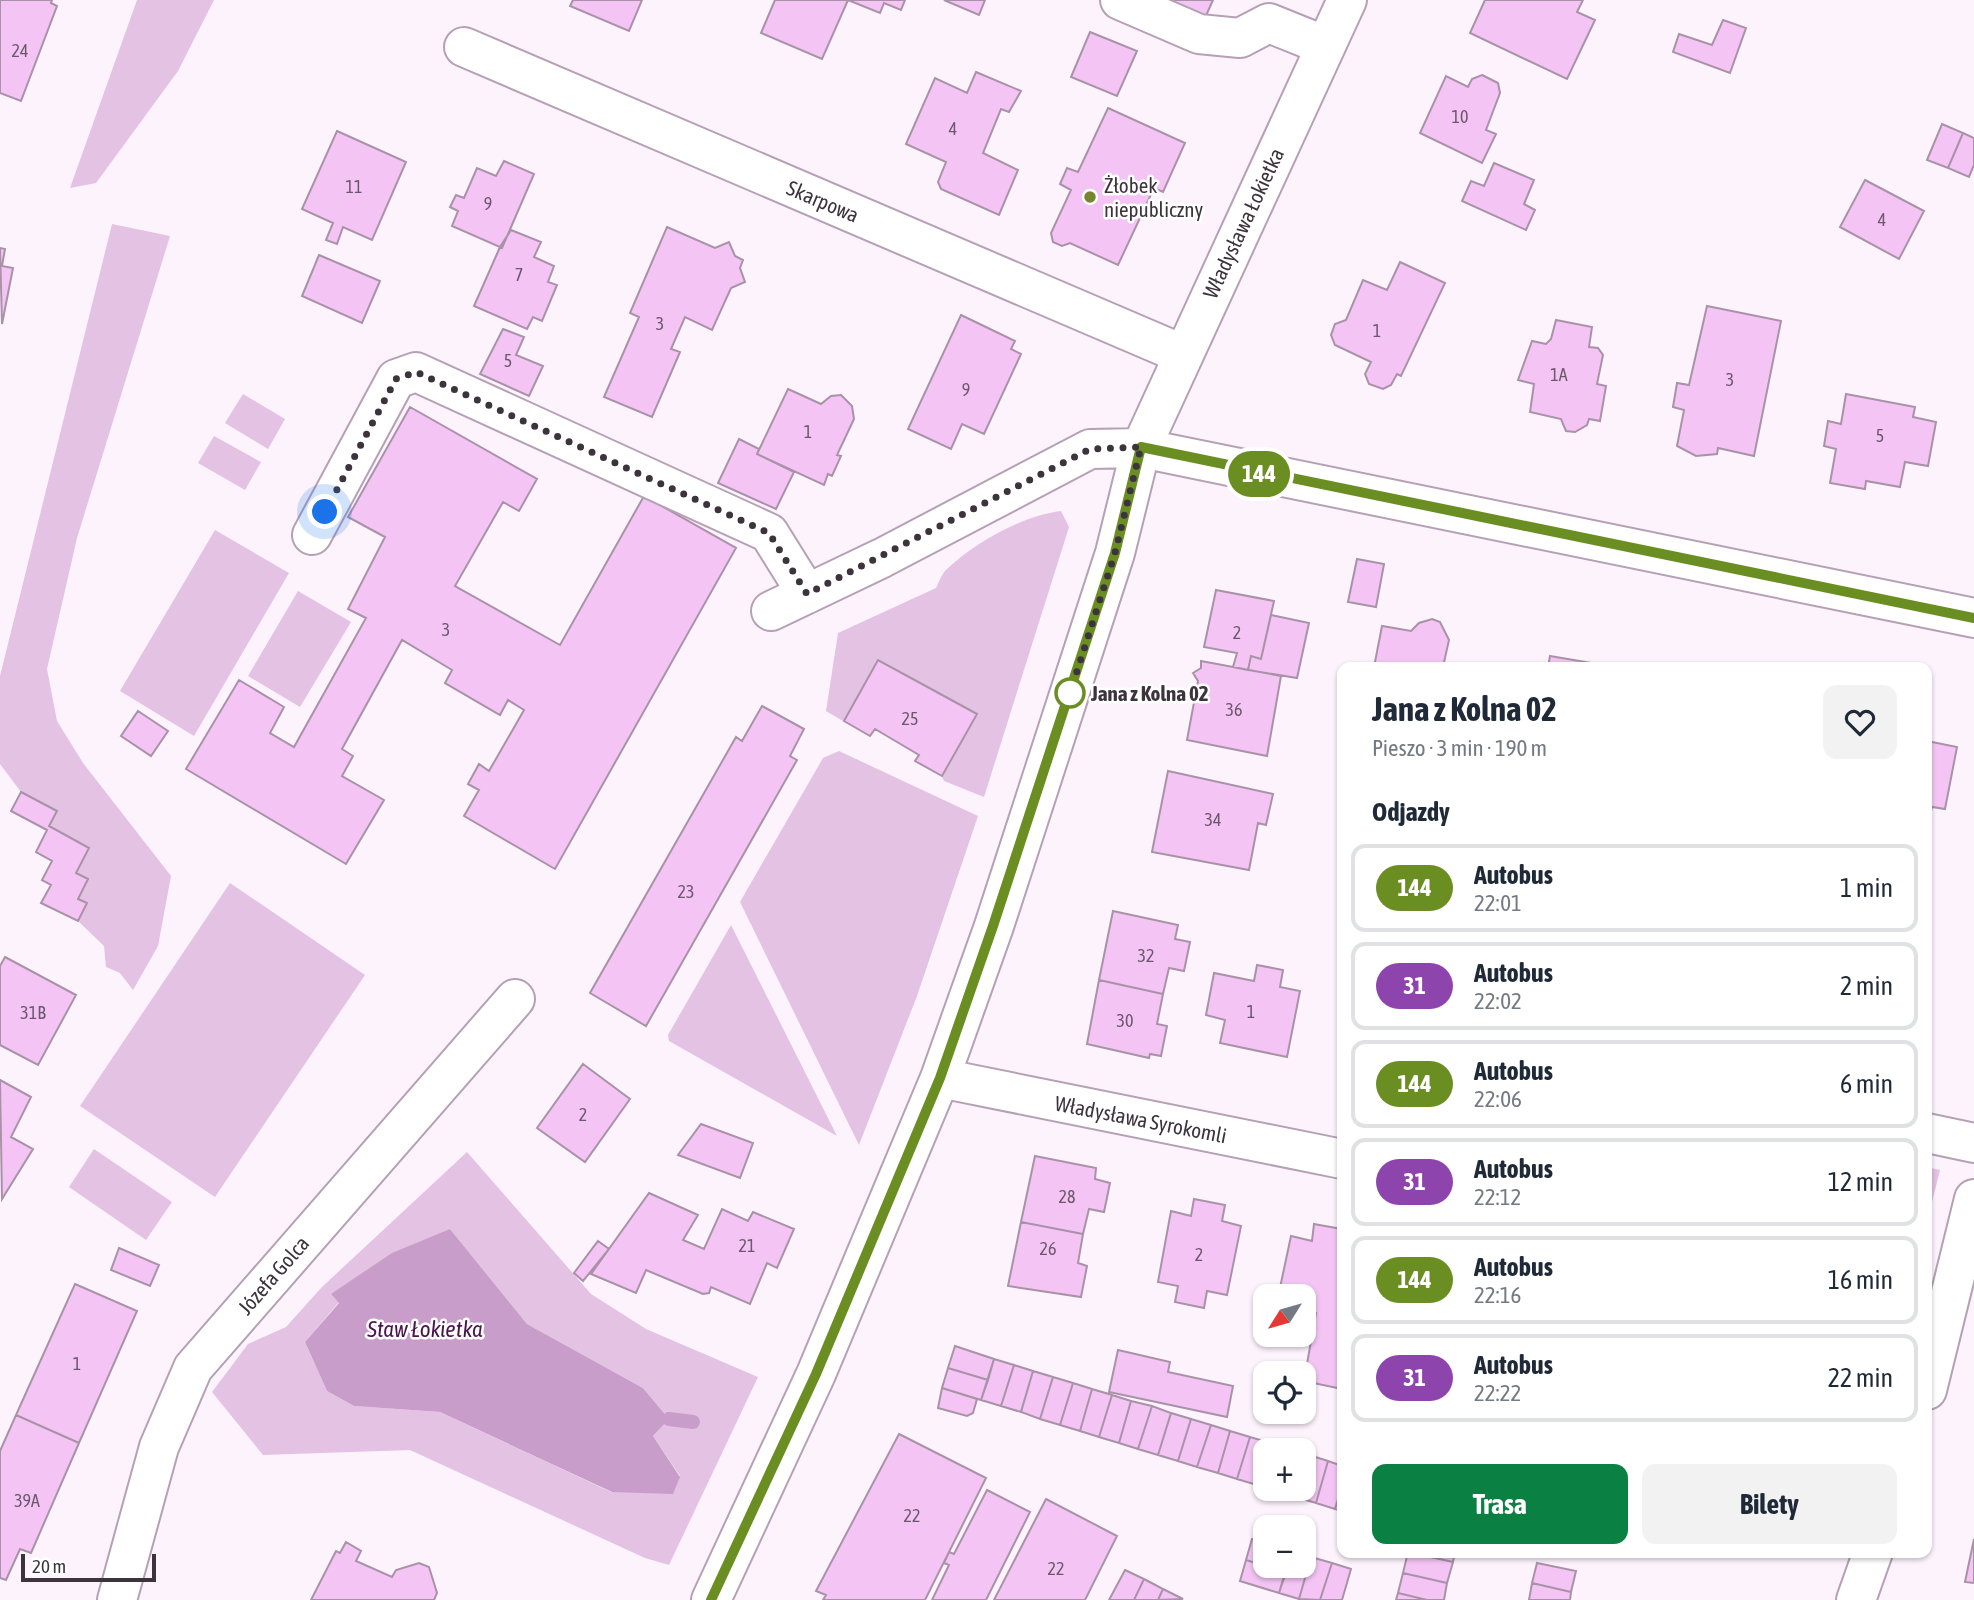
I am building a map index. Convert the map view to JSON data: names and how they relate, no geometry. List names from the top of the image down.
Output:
{
  "streets": {
    "street": [
      "Skarpowa",
      "Władysława Łokietka",
      "Władysława Syrokomli",
      "Józefa Golca"
    ]
  },
  "crossings": [
    ["Skarpowa", "Władysława Łokietka"],
    ["Władysława Łokietka", "Władysława Syrokomli"]
  ],
  "water": ["Staw Łokietka"],
  "places": ["Żłobek niepubliczny", "Jana z Kolna 02"],
  "lines": ["bus line 144"],
  "house_numbers": [
    "24",
    "10",
    "4",
    "11",
    "9",
    "4",
    "7",
    "3",
    "1",
    "5",
    "1A",
    "3",
    "9",
    "1",
    "5",
    "3",
    "2",
    "36",
    "25",
    "34",
    "23",
    "32",
    "1",
    "31B",
    "30",
    "2",
    "28",
    "21",
    "26",
    "2",
    "1",
    "39A",
    "22",
    "22"
  ],
  "scale_bar": "20 m",
  "north": "bottom left",
  "page": {
    "on_map": "144",
    "heading": [
      ["Jana z Kolna 02", "Pieszo · 3 min · 190 m"],
      "Odjazdy"
    ],
    "list": [
      {
        "mark": "144",
        "name": "Autobus",
        "note": "22:01",
        "value": "1 min"
      },
      {
        "mark": "31",
        "name": "Autobus",
        "note": "22:02",
        "value": "2 min"
      },
      {
        "mark": "144",
        "name": "Autobus",
        "note": "22:06",
        "value": "6 min"
      },
      {
        "mark": "31",
        "name": "Autobus",
        "note": "22:12",
        "value": "12 min"
      },
      {
        "mark": "144",
        "name": "Autobus",
        "note": "22:16",
        "value": "16 min"
      },
      {
        "mark": "31",
        "name": "Autobus",
        "note": "22:22",
        "value": "22 min"
      }
    ],
    "map_buttons": ["+", "−"],
    "buttons": ["Trasa", "Bilety"],
    "scale": "20 m"
  }
}
